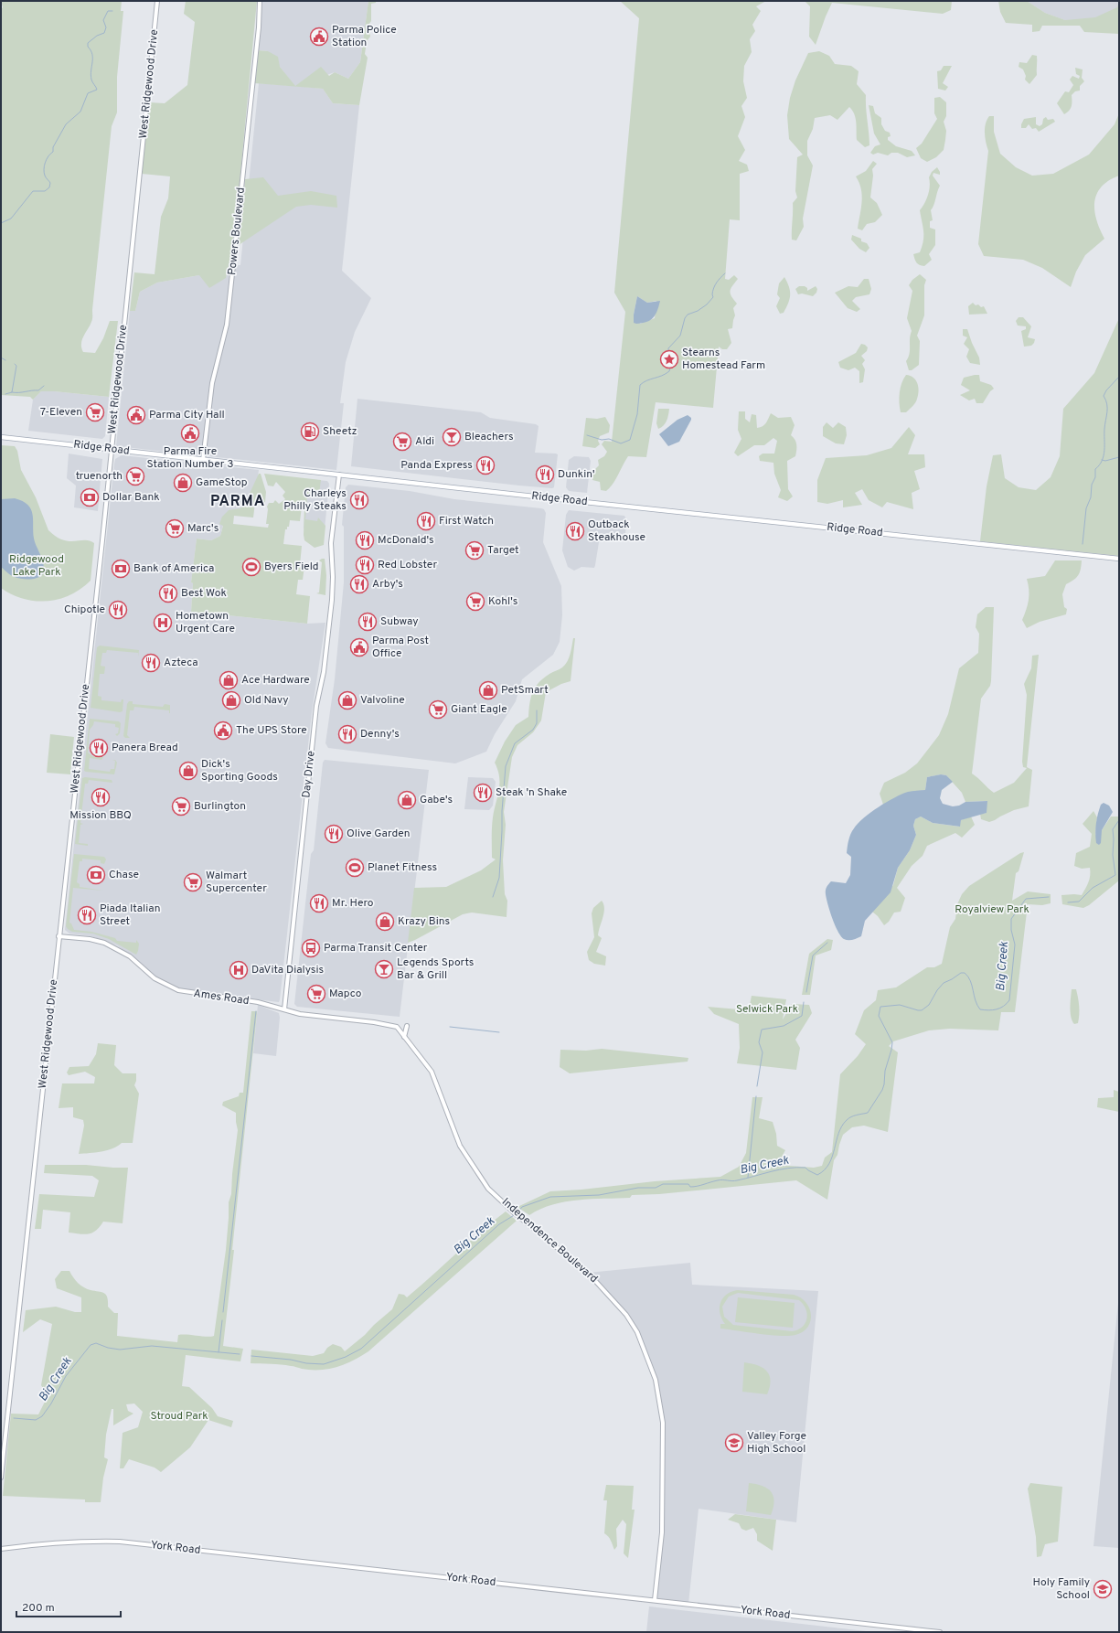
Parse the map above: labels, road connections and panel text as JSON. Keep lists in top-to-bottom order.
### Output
{
  "streets": {
    "main road": [
      "West Ridgewood Drive",
      "Powers Boulevard",
      "Ridge Road",
      "Day Drive",
      "Ames Road",
      "Independence Boulevard",
      "York Road"
    ]
  },
  "crossings": [
    ["West Ridgewood Drive", "Ridge Road"],
    ["West Ridgewood Drive", "Ames Road"],
    ["Powers Boulevard", "Ridge Road"],
    ["Ridge Road", "Day Drive"],
    ["Day Drive", "Ames Road"],
    ["Ames Road", "Independence Boulevard"],
    ["Independence Boulevard", "York Road"]
  ],
  "districts": ["PARMA"],
  "water": ["Big Creek"],
  "parks": [
    "Ridgewood Lake Park",
    "Royalview Park",
    "Selwick Park",
    "Stroud Park"
  ],
  "places": {
    "public building": [
      "Parma Police Station",
      "Parma City Hall",
      "Parma Fire Station Number 3",
      "Parma Post Office",
      "The UPS Store"
    ],
    "place": ["Stearns Homestead Farm"],
    "supermarket": [
      "7-Eleven",
      "Aldi",
      "truenorth",
      "Marc's",
      "Target",
      "Kohl's",
      "Giant Eagle",
      "Burlington",
      "Walmart Supercenter",
      "Mapco"
    ],
    "fuel station": ["Sheetz"],
    "bar": ["Bleachers", "Legends Sports Bar & Grill"],
    "restaurant": [
      "Panda Express",
      "Dunkin'",
      "Charleys Philly Steaks",
      "First Watch",
      "Outback Steakhouse",
      "McDonald's",
      "Red Lobster",
      "Arby's",
      "Best Wok",
      "Chipotle",
      "Subway",
      "Azteca",
      "Denny's",
      "Panera Bread",
      "Steak 'n Shake",
      "Mission BBQ",
      "Olive Garden",
      "Mr. Hero",
      "Piada Italian Street"
    ],
    "shop": [
      "GameStop",
      "Ace Hardware",
      "PetSmart",
      "Old Navy",
      "Valvoline",
      "Dick's Sporting Goods",
      "Gabe's",
      "Krazy Bins"
    ],
    "bank": ["Dollar Bank", "Bank of America", "Chase"],
    "sports": ["Byers Field", "Planet Fitness"],
    "hospital": ["Hometown Urgent Care", "DaVita Dialysis"],
    "bus stop": ["Parma Transit Center"],
    "school or university": ["Valley Forge High School", "Holy Family School"]
  },
  "scale_bar": "200 m"
}
